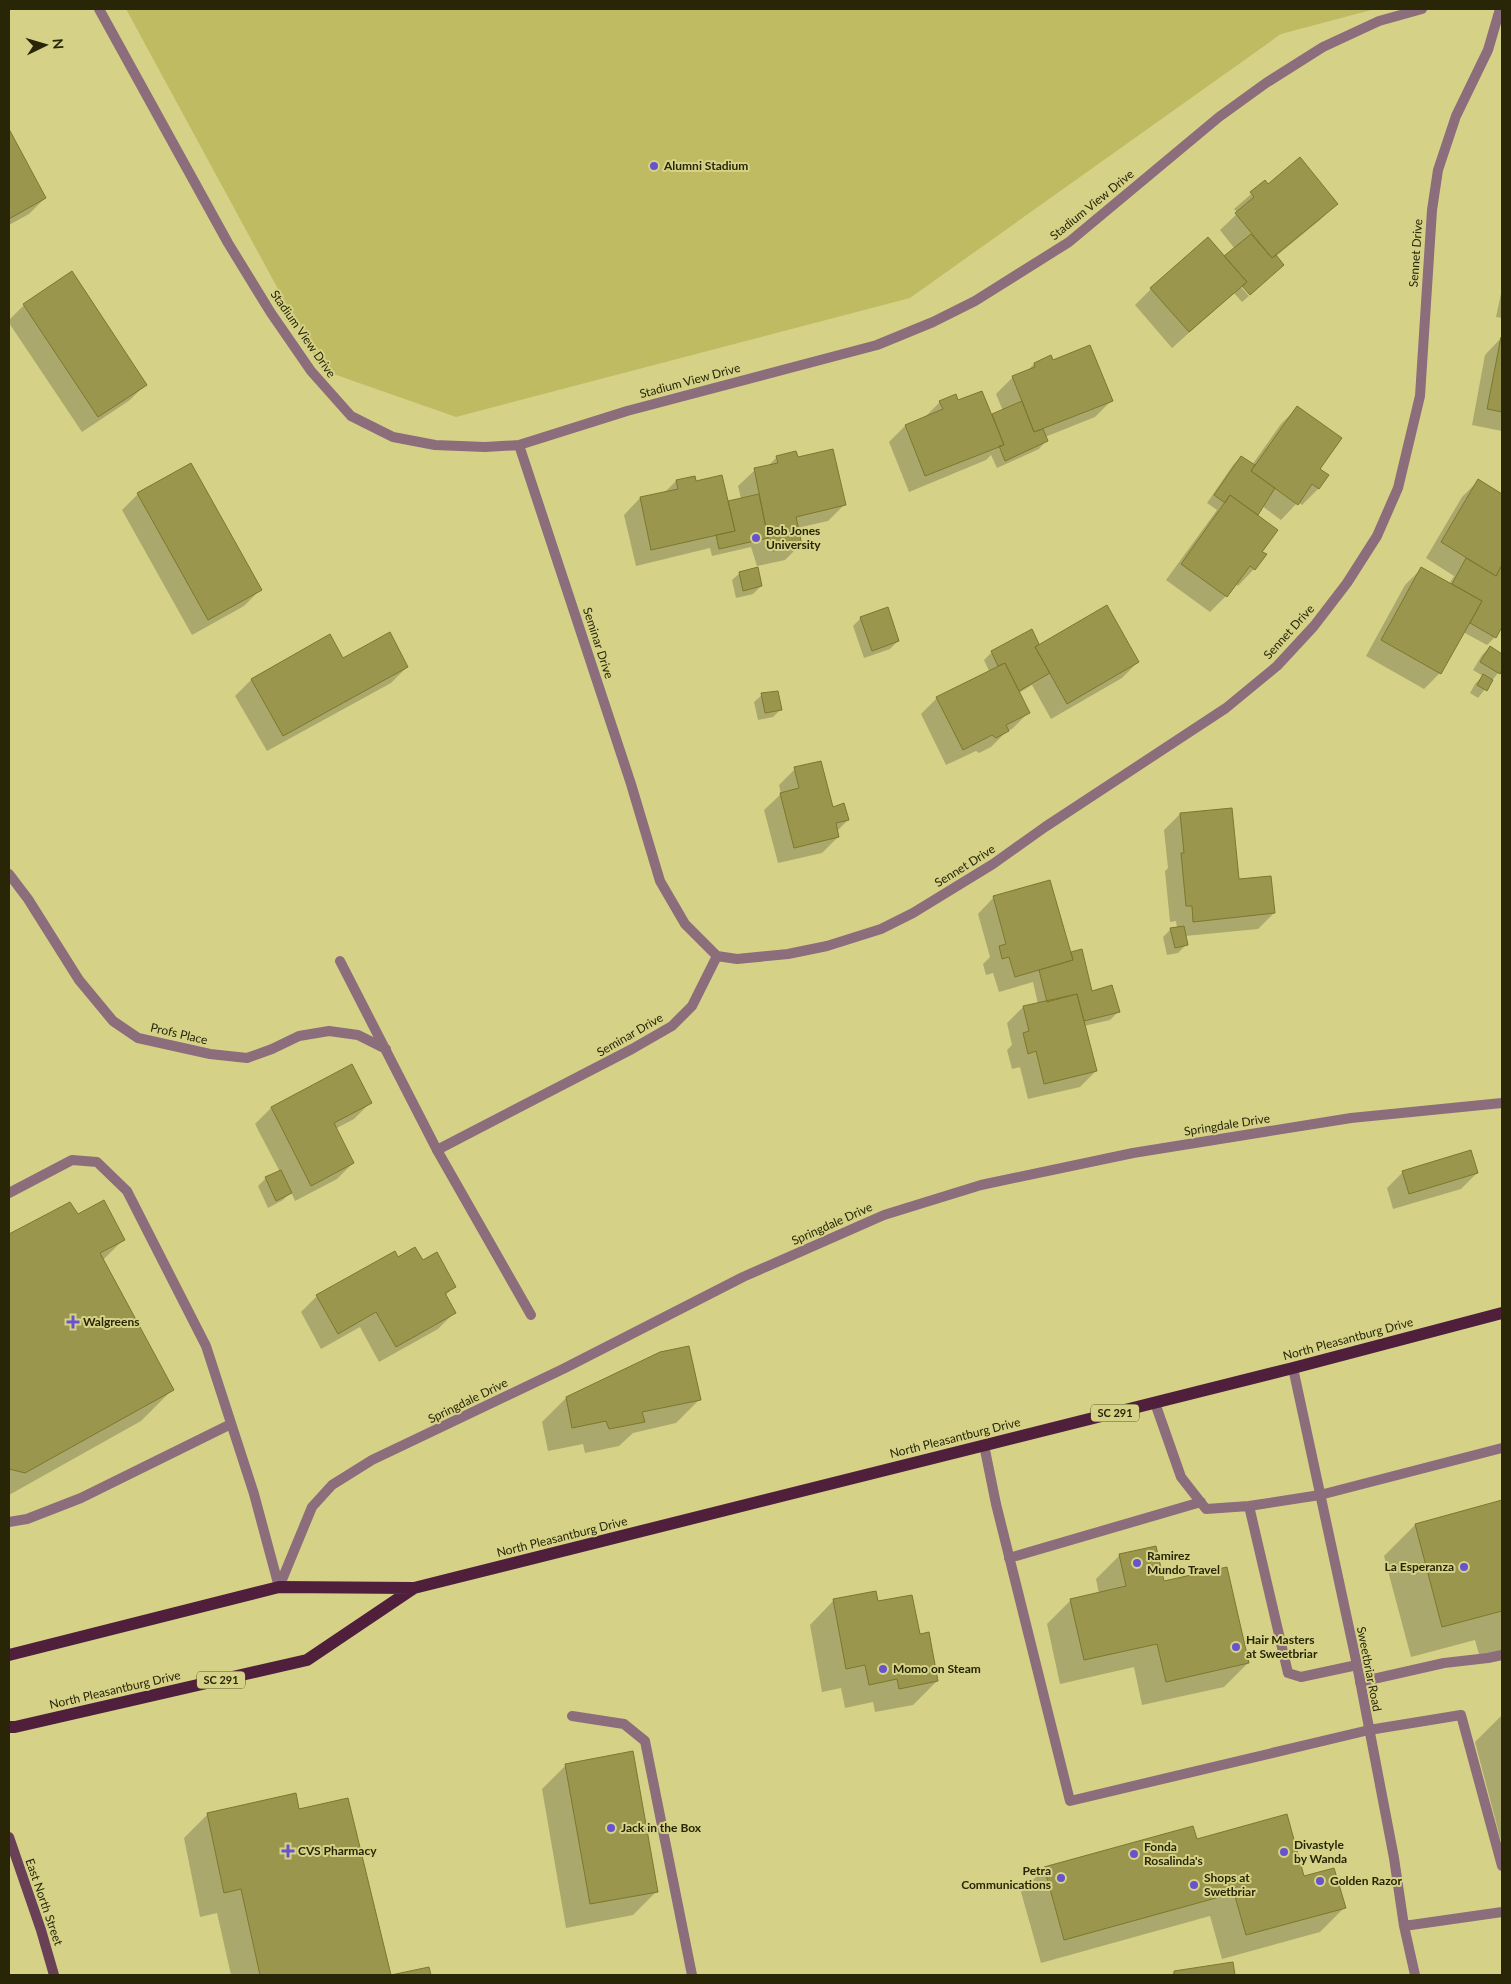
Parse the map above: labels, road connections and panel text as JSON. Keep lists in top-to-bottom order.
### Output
{
  "streets": {
    "main road": ["North Pleasantburg Drive", "SC 291", "East North Street"],
    "street": [
      "Stadium View Drive",
      "Sennet Drive",
      "Seminar Drive",
      "Profs Place",
      "Springdale Drive",
      "Sweetbriar Road"
    ]
  },
  "crossings": [
    ["Stadium View Drive", "Seminar Drive"],
    ["Sennet Drive", "Seminar Drive"],
    ["Springdale Drive", "North Pleasantburg Drive"],
    ["North Pleasantburg Drive", "Sweetbriar Road"]
  ],
  "places": {
    "other": [
      "Alumni Stadium",
      "Bob Jones University",
      "Ramirez Mundo Travel",
      "La Esperanza",
      "Hair Masters at Sweetbriar",
      "Momo on Steam",
      "Jack in the Box",
      "Divastyle by Wanda",
      "Fonda Rosalinda's",
      "Petra Communications",
      "Golden Razor",
      "Shops at Swetbriar"
    ],
    "health": ["Walgreens", "CVS Pharmacy"]
  },
  "north": "right"
}
